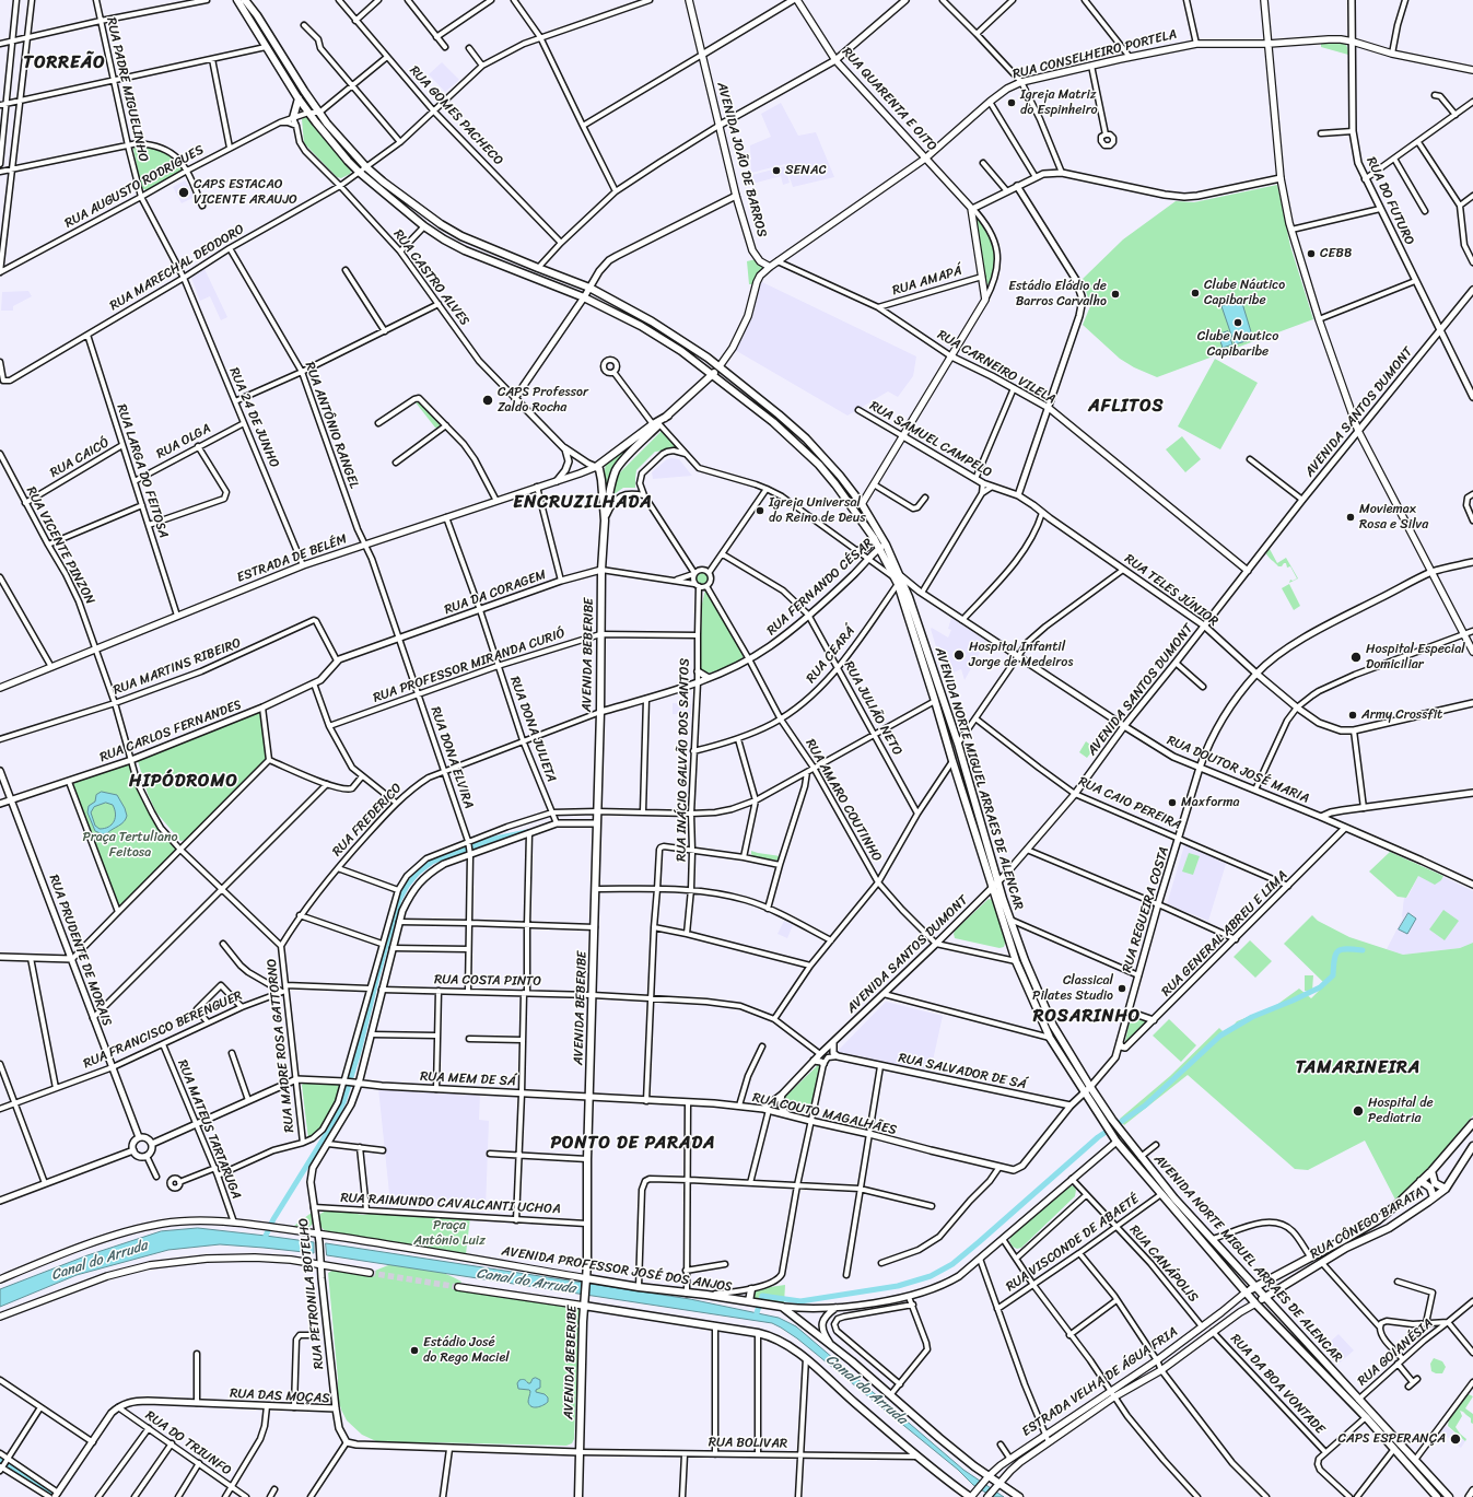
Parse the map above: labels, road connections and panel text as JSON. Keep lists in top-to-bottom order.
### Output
{
  "streets": {
    "main road": [
      "RUA CONSELHEIRO PORTELA",
      "RUA QUARENTA E OITO",
      "AVENIDA JOÃO DE BARROS",
      "ESTRADA DE BELÉM",
      "AVENIDA BEBERIBE",
      "AVENIDA NORTE MIGUEL ARRAES DE ALENCAR",
      "RUA CÔNEGO BARATA",
      "AVENIDA PROFESSOR JOSÉ DOS ANJOS",
      "ESTRADA VELHA DE ÁGUA FRIA"
    ],
    "street": [
      "RUA PADRE MIGUELINHO",
      "RUA GOMES PACHECO",
      "RUA AUGUSTO RODRIGUES",
      "RUA DO FUTURO",
      "RUA MARECHAL DEODORO",
      "RUA CASTRO ALVES",
      "RUA AMAPÁ",
      "RUA CARNEIRO VILELA",
      "AVENIDA SANTOS DUMONT",
      "RUA 24 DE JUNHO",
      "RUA ANTÔNIO RANGEL",
      "RUA SAMUEL CAMPELO",
      "RUA OLGA",
      "RUA CAICÓ",
      "RUA LARGA DO FEITOSA",
      "RUA VICENTE PINZON",
      "RUA FERNANDO CÉSAR",
      "RUA TELES JÚNIOR",
      "RUA DA CORAGEM",
      "RUA CEARÁ",
      "RUA PROFESSOR MIRANDA CURIÓ",
      "RUA MARTINS RIBEIRO",
      "RUA JULIÃO NETO",
      "RUA DONA JULIETA",
      "RUA CARLOS FERNANDES",
      "RUA DONA ELVIRA",
      "RUA INÁCIO GALVÃO DOS SANTOS",
      "RUA DOUTOR JOSÉ MARIA",
      "RUA AMARO COUTINHO",
      "RUA CAIO PEREIRA",
      "RUA FREDERICO",
      "RUA REGUEIRA COSTA",
      "RUA GENERAL ABREU E LIMA",
      "RUA PRUDENTE DE MORAIS",
      "RUA COSTA PINTO",
      "RUA FRANCISCO BERENGUER",
      "RUA MADRE ROSA GATTORNO",
      "RUA SALVADOR DE SÁ",
      "RUA MEM DE SÁ",
      "RUA COUTO MAGALHÃES",
      "RUA MATEUS TARTARUGA",
      "RUA RAIMUNDO CAVALCANTI UCHOA",
      "RUA VISCONDE DE ABAETÉ",
      "RUA CANÁPOLIS",
      "RUA PETRONILA BOTELHO",
      "RUA GOIANÉSIA",
      "RUA DA BOA VONTADE",
      "RUA DAS MOÇAS",
      "RUA DO TRIUNFO",
      "RUA BOLIVAR"
    ]
  },
  "crossings": [
    ["RUA CONSELHEIRO PORTELA", "RUA QUARENTA E OITO"],
    ["RUA CONSELHEIRO PORTELA", "AVENIDA JOÃO DE BARROS"],
    ["RUA CONSELHEIRO PORTELA", "RUA DO FUTURO"],
    ["RUA CONSELHEIRO PORTELA", "RUA CARNEIRO VILELA"],
    ["RUA PADRE MIGUELINHO", "RUA AUGUSTO RODRIGUES"],
    ["RUA PADRE MIGUELINHO", "RUA MARECHAL DEODORO"],
    ["RUA PADRE MIGUELINHO", "RUA 24 DE JUNHO"],
    ["RUA QUARENTA E OITO", "RUA CARNEIRO VILELA"],
    ["RUA QUARENTA E OITO", "RUA SAMUEL CAMPELO"],
    ["RUA QUARENTA E OITO", "AVENIDA NORTE MIGUEL ARRAES DE ALENCAR"],
    ["RUA GOMES PACHECO", "RUA MARECHAL DEODORO"],
    ["RUA AUGUSTO RODRIGUES", "RUA CASTRO ALVES"],
    ["RUA AUGUSTO RODRIGUES", "AVENIDA NORTE MIGUEL ARRAES DE ALENCAR"],
    ["RUA DO FUTURO", "AVENIDA SANTOS DUMONT"],
    ["RUA MARECHAL DEODORO", "RUA CASTRO ALVES"],
    ["RUA MARECHAL DEODORO", "RUA 24 DE JUNHO"],
    ["RUA MARECHAL DEODORO", "RUA ANTÔNIO RANGEL"],
    ["RUA MARECHAL DEODORO", "RUA LARGA DO FEITOSA"],
    ["RUA MARECHAL DEODORO", "AVENIDA NORTE MIGUEL ARRAES DE ALENCAR"],
    ["RUA CASTRO ALVES", "ESTRADA DE BELÉM"],
    ["RUA CASTRO ALVES", "AVENIDA BEBERIBE"],
    ["RUA AMAPÁ", "RUA CARNEIRO VILELA"],
    ["RUA CARNEIRO VILELA", "AVENIDA SANTOS DUMONT"],
    ["AVENIDA SANTOS DUMONT", "RUA TELES JÚNIOR"],
    ["AVENIDA SANTOS DUMONT", "RUA DOUTOR JOSÉ MARIA"],
    ["AVENIDA SANTOS DUMONT", "AVENIDA NORTE MIGUEL ARRAES DE ALENCAR"],
    ["AVENIDA SANTOS DUMONT", "RUA AMARO COUTINHO"],
    ["AVENIDA SANTOS DUMONT", "RUA CAIO PEREIRA"],
    ["AVENIDA SANTOS DUMONT", "RUA COUTO MAGALHÃES"],
    ["RUA 24 DE JUNHO", "RUA OLGA"],
    ["RUA 24 DE JUNHO", "ESTRADA DE BELÉM"],
    ["RUA ANTÔNIO RANGEL", "ESTRADA DE BELÉM"],
    ["RUA ANTÔNIO RANGEL", "RUA DONA ELVIRA"],
    ["RUA SAMUEL CAMPELO", "RUA TELES JÚNIOR"],
    ["RUA OLGA", "RUA LARGA DO FEITOSA"],
    ["RUA CAICÓ", "RUA LARGA DO FEITOSA"],
    ["RUA CAICÓ", "RUA VICENTE PINZON"],
    ["RUA LARGA DO FEITOSA", "ESTRADA DE BELÉM"],
    ["RUA VICENTE PINZON", "ESTRADA DE BELÉM"],
    ["RUA VICENTE PINZON", "RUA MARTINS RIBEIRO"],
    ["RUA VICENTE PINZON", "RUA CARLOS FERNANDES"],
    ["RUA VICENTE PINZON", "RUA FREDERICO"],
    ["RUA VICENTE PINZON", "RUA MADRE ROSA GATTORNO"],
    ["ESTRADA DE BELÉM", "AVENIDA BEBERIBE"],
    ["ESTRADA DE BELÉM", "RUA DONA JULIETA"],
    ["ESTRADA DE BELÉM", "RUA DONA ELVIRA"],
    ["RUA FERNANDO CÉSAR", "AVENIDA BEBERIBE"],
    ["RUA FERNANDO CÉSAR", "RUA JULIÃO NETO"],
    ["RUA FERNANDO CÉSAR", "RUA INÁCIO GALVÃO DOS SANTOS"],
    ["RUA FERNANDO CÉSAR", "RUA DOUTOR JOSÉ MARIA"],
    ["RUA FERNANDO CÉSAR", "AVENIDA NORTE MIGUEL ARRAES DE ALENCAR"],
    ["RUA FERNANDO CÉSAR", "RUA AMARO COUTINHO"],
    ["RUA FERNANDO CÉSAR", "RUA FREDERICO"],
    ["RUA TELES JÚNIOR", "RUA REGUEIRA COSTA"],
    ["RUA DA CORAGEM", "AVENIDA BEBERIBE"],
    ["RUA DA CORAGEM", "RUA MARTINS RIBEIRO"],
    ["RUA DA CORAGEM", "RUA DONA JULIETA"],
    ["RUA DA CORAGEM", "RUA CARLOS FERNANDES"],
    ["RUA DA CORAGEM", "RUA DONA ELVIRA"],
    ["AVENIDA BEBERIBE", "RUA PROFESSOR MIRANDA CURIÓ"],
    ["AVENIDA BEBERIBE", "RUA FREDERICO"],
    ["AVENIDA BEBERIBE", "RUA COSTA PINTO"],
    ["AVENIDA BEBERIBE", "RUA MEM DE SÁ"],
    ["AVENIDA BEBERIBE", "RUA COUTO MAGALHÃES"],
    ["AVENIDA BEBERIBE", "RUA RAIMUNDO CAVALCANTI UCHOA"],
    ["AVENIDA BEBERIBE", "AVENIDA PROFESSOR JOSÉ DOS ANJOS"],
    ["AVENIDA BEBERIBE", "RUA BOLIVAR"],
    ["RUA CEARÁ", "RUA JULIÃO NETO"],
    ["RUA CEARÁ", "RUA INÁCIO GALVÃO DOS SANTOS"],
    ["RUA CEARÁ", "AVENIDA NORTE MIGUEL ARRAES DE ALENCAR"],
    ["RUA CEARÁ", "RUA AMARO COUTINHO"],
    ["RUA PROFESSOR MIRANDA CURIÓ", "RUA DONA JULIETA"],
    ["RUA PROFESSOR MIRANDA CURIÓ", "RUA DONA ELVIRA"],
    ["RUA PROFESSOR MIRANDA CURIÓ", "RUA INÁCIO GALVÃO DOS SANTOS"],
    ["RUA MARTINS RIBEIRO", "RUA CARLOS FERNANDES"],
    ["RUA DONA JULIETA", "RUA FREDERICO"],
    ["RUA CARLOS FERNANDES", "RUA PRUDENTE DE MORAIS"],
    ["RUA DONA ELVIRA", "RUA FREDERICO"],
    ["RUA DONA ELVIRA", "RUA COSTA PINTO"],
    ["RUA INÁCIO GALVÃO DOS SANTOS", "RUA AMARO COUTINHO"],
    ["RUA DOUTOR JOSÉ MARIA", "AVENIDA NORTE MIGUEL ARRAES DE ALENCAR"],
    ["RUA DOUTOR JOSÉ MARIA", "RUA REGUEIRA COSTA"],
    ["RUA DOUTOR JOSÉ MARIA", "RUA GENERAL ABREU E LIMA"],
    ["AVENIDA NORTE MIGUEL ARRAES DE ALENCAR", "RUA REGUEIRA COSTA"],
    ["AVENIDA NORTE MIGUEL ARRAES DE ALENCAR", "RUA CÔNEGO BARATA"],
    ["AVENIDA NORTE MIGUEL ARRAES DE ALENCAR", "RUA VISCONDE DE ABAETÉ"],
    ["AVENIDA NORTE MIGUEL ARRAES DE ALENCAR", "RUA GOIANÉSIA"],
    ["AVENIDA NORTE MIGUEL ARRAES DE ALENCAR", "ESTRADA VELHA DE ÁGUA FRIA"],
    ["RUA CAIO PEREIRA", "RUA REGUEIRA COSTA"],
    ["RUA CAIO PEREIRA", "RUA GENERAL ABREU E LIMA"],
    ["RUA FREDERICO", "RUA MADRE ROSA GATTORNO"],
    ["RUA REGUEIRA COSTA", "RUA GENERAL ABREU E LIMA"],
    ["RUA PRUDENTE DE MORAIS", "RUA FRANCISCO BERENGUER"],
    ["RUA FRANCISCO BERENGUER", "RUA MADRE ROSA GATTORNO"],
    ["RUA FRANCISCO BERENGUER", "RUA MATEUS TARTARUGA"],
    ["RUA MADRE ROSA GATTORNO", "RUA MEM DE SÁ"],
    ["RUA SALVADOR DE SÁ", "RUA COUTO MAGALHÃES"],
    ["RUA MEM DE SÁ", "RUA COUTO MAGALHÃES"],
    ["RUA MATEUS TARTARUGA", "AVENIDA PROFESSOR JOSÉ DOS ANJOS"],
    ["RUA RAIMUNDO CAVALCANTI UCHOA", "RUA PETRONILA BOTELHO"],
    ["RUA CÔNEGO BARATA", "ESTRADA VELHA DE ÁGUA FRIA"],
    ["RUA VISCONDE DE ABAETÉ", "RUA CANÁPOLIS"],
    ["RUA CANÁPOLIS", "ESTRADA VELHA DE ÁGUA FRIA"],
    ["AVENIDA PROFESSOR JOSÉ DOS ANJOS", "RUA PETRONILA BOTELHO"],
    ["RUA PETRONILA BOTELHO", "RUA DAS MOÇAS"],
    ["ESTRADA VELHA DE ÁGUA FRIA", "RUA DA BOA VONTADE"],
    ["RUA DAS MOÇAS", "RUA DO TRIUNFO"]
  ],
  "districts": [
    "TORREÃO",
    "AFLITOS",
    "ENCRUZILHADA",
    "HIPÓDROMO",
    "ROSARINHO",
    "TAMARINEIRA",
    "PONTO DE PARADA"
  ],
  "water": ["Canal do Arruda"],
  "parks": ["Praça Tertuliano Feitosa", "Praça Antônio Luiz"],
  "places": [
    "Igreja Matriz do Espinheiro",
    "SENAC",
    "CAPS ESTACAO VICENTE ARAUJO",
    "CEBB",
    "Clube Náutico Capibaribe",
    "Estádio Eládio de Barros Carvalho",
    "Clube Nautico Capibaribe",
    "CAPS Professor Zaldo Rocha",
    "Igreja Universal do Reino de Deus",
    "Moviemax Rosa e Silva",
    "Hospital Infantil Jorge de Medeiros",
    "Hospital Especial Domiciliar",
    "Army Crossfit",
    "Maxforma",
    "Classical Pilates Studio",
    "Hospital de Pediatria",
    "Estádio José do Rego Maciel",
    "CAPS ESPERANÇA"
  ]
}
